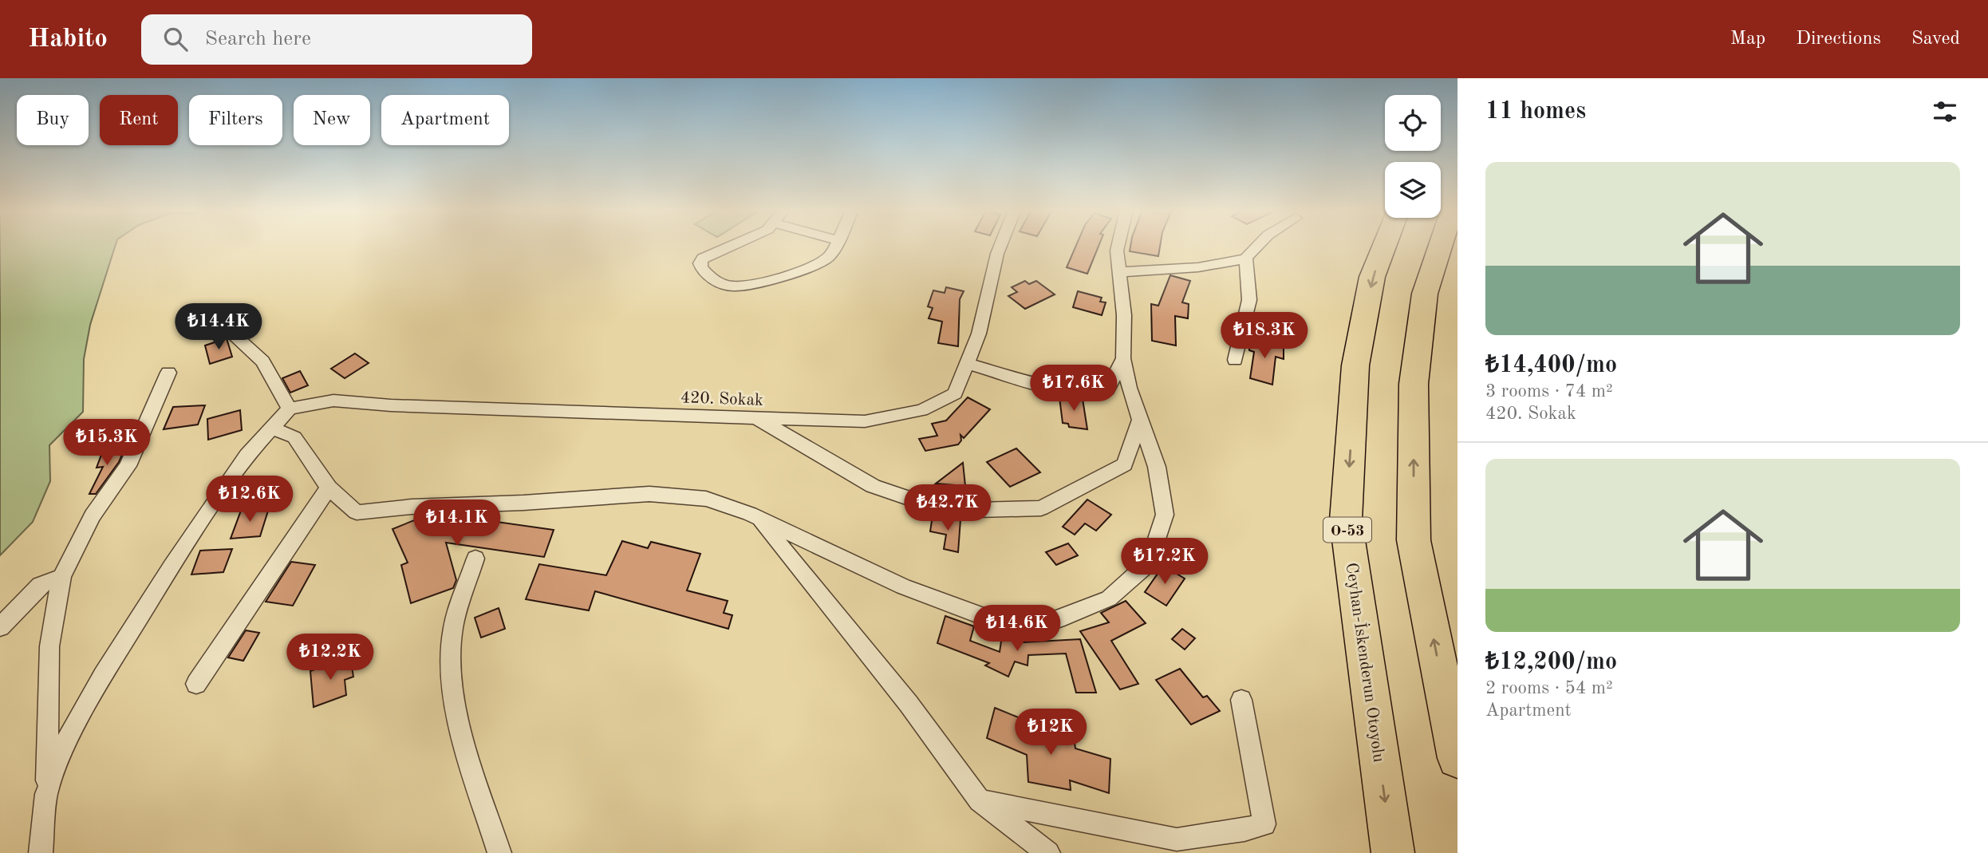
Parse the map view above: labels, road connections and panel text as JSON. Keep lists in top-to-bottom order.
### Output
{
  "streets": {
    "highway": ["O-53", "Ceyhan-İskenderun Otoyolu"],
    "street": ["420. Sokak"]
  },
  "page": {
    "header": "Habito",
    "search": "Search here",
    "nav": ["Map", "Directions", "Saved"],
    "heading": "11 homes",
    "chip": [
      "Buy",
      "Rent",
      "Filters",
      "New",
      "Apartment"
    ],
    "list": [
      {
        "name": "₺14,400/mo",
        "note": "3 rooms · 74 m² · 420. Sokak"
      },
      {
        "name": "₺12,200/mo",
        "note": "2 rooms · 54 m² · Apartment"
      }
    ],
    "price": [
      "₺14.4K",
      "₺18.3K",
      "₺17.6K",
      "₺15.3K",
      "₺12.6K",
      "₺42.7K",
      "₺14.1K",
      "₺17.2K",
      "₺14.6K",
      "₺12.2K",
      "₺12K"
    ]
  }
}
